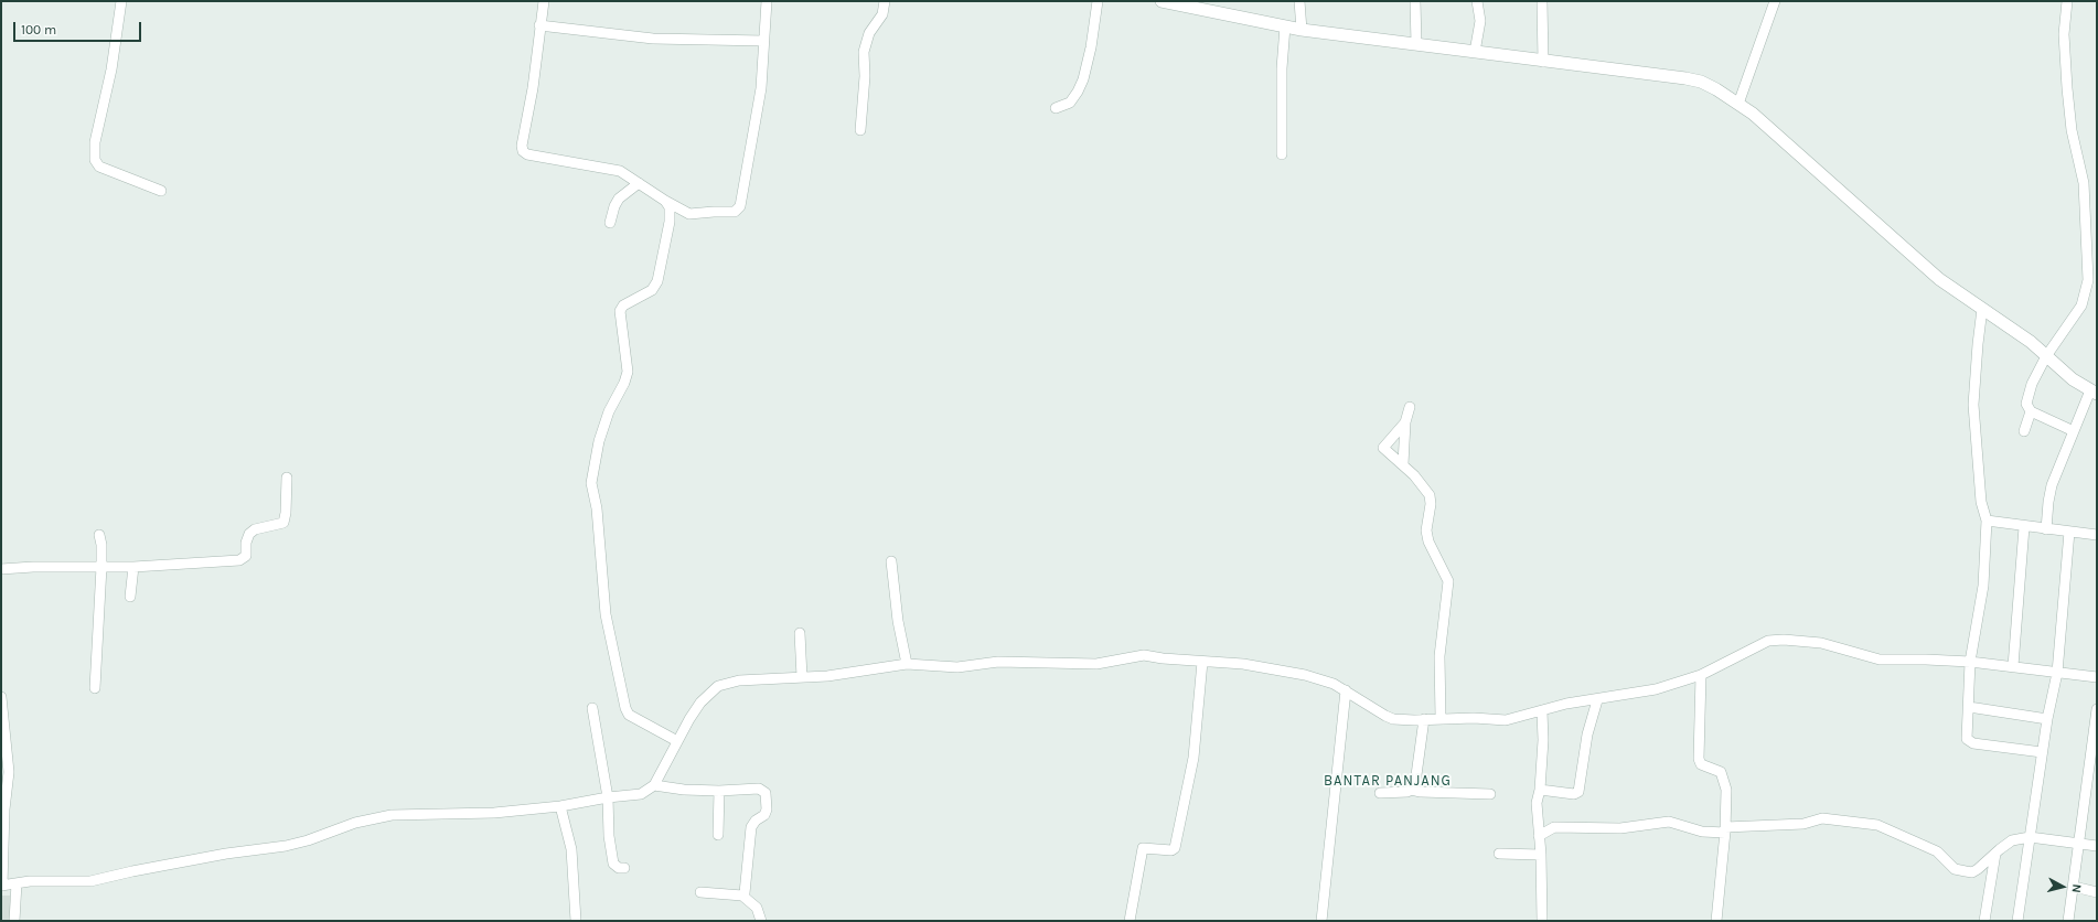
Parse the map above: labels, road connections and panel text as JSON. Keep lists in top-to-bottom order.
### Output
{
  "districts": ["BANTAR PANJANG"],
  "scale_bar": "100 m",
  "north": "right"
}
